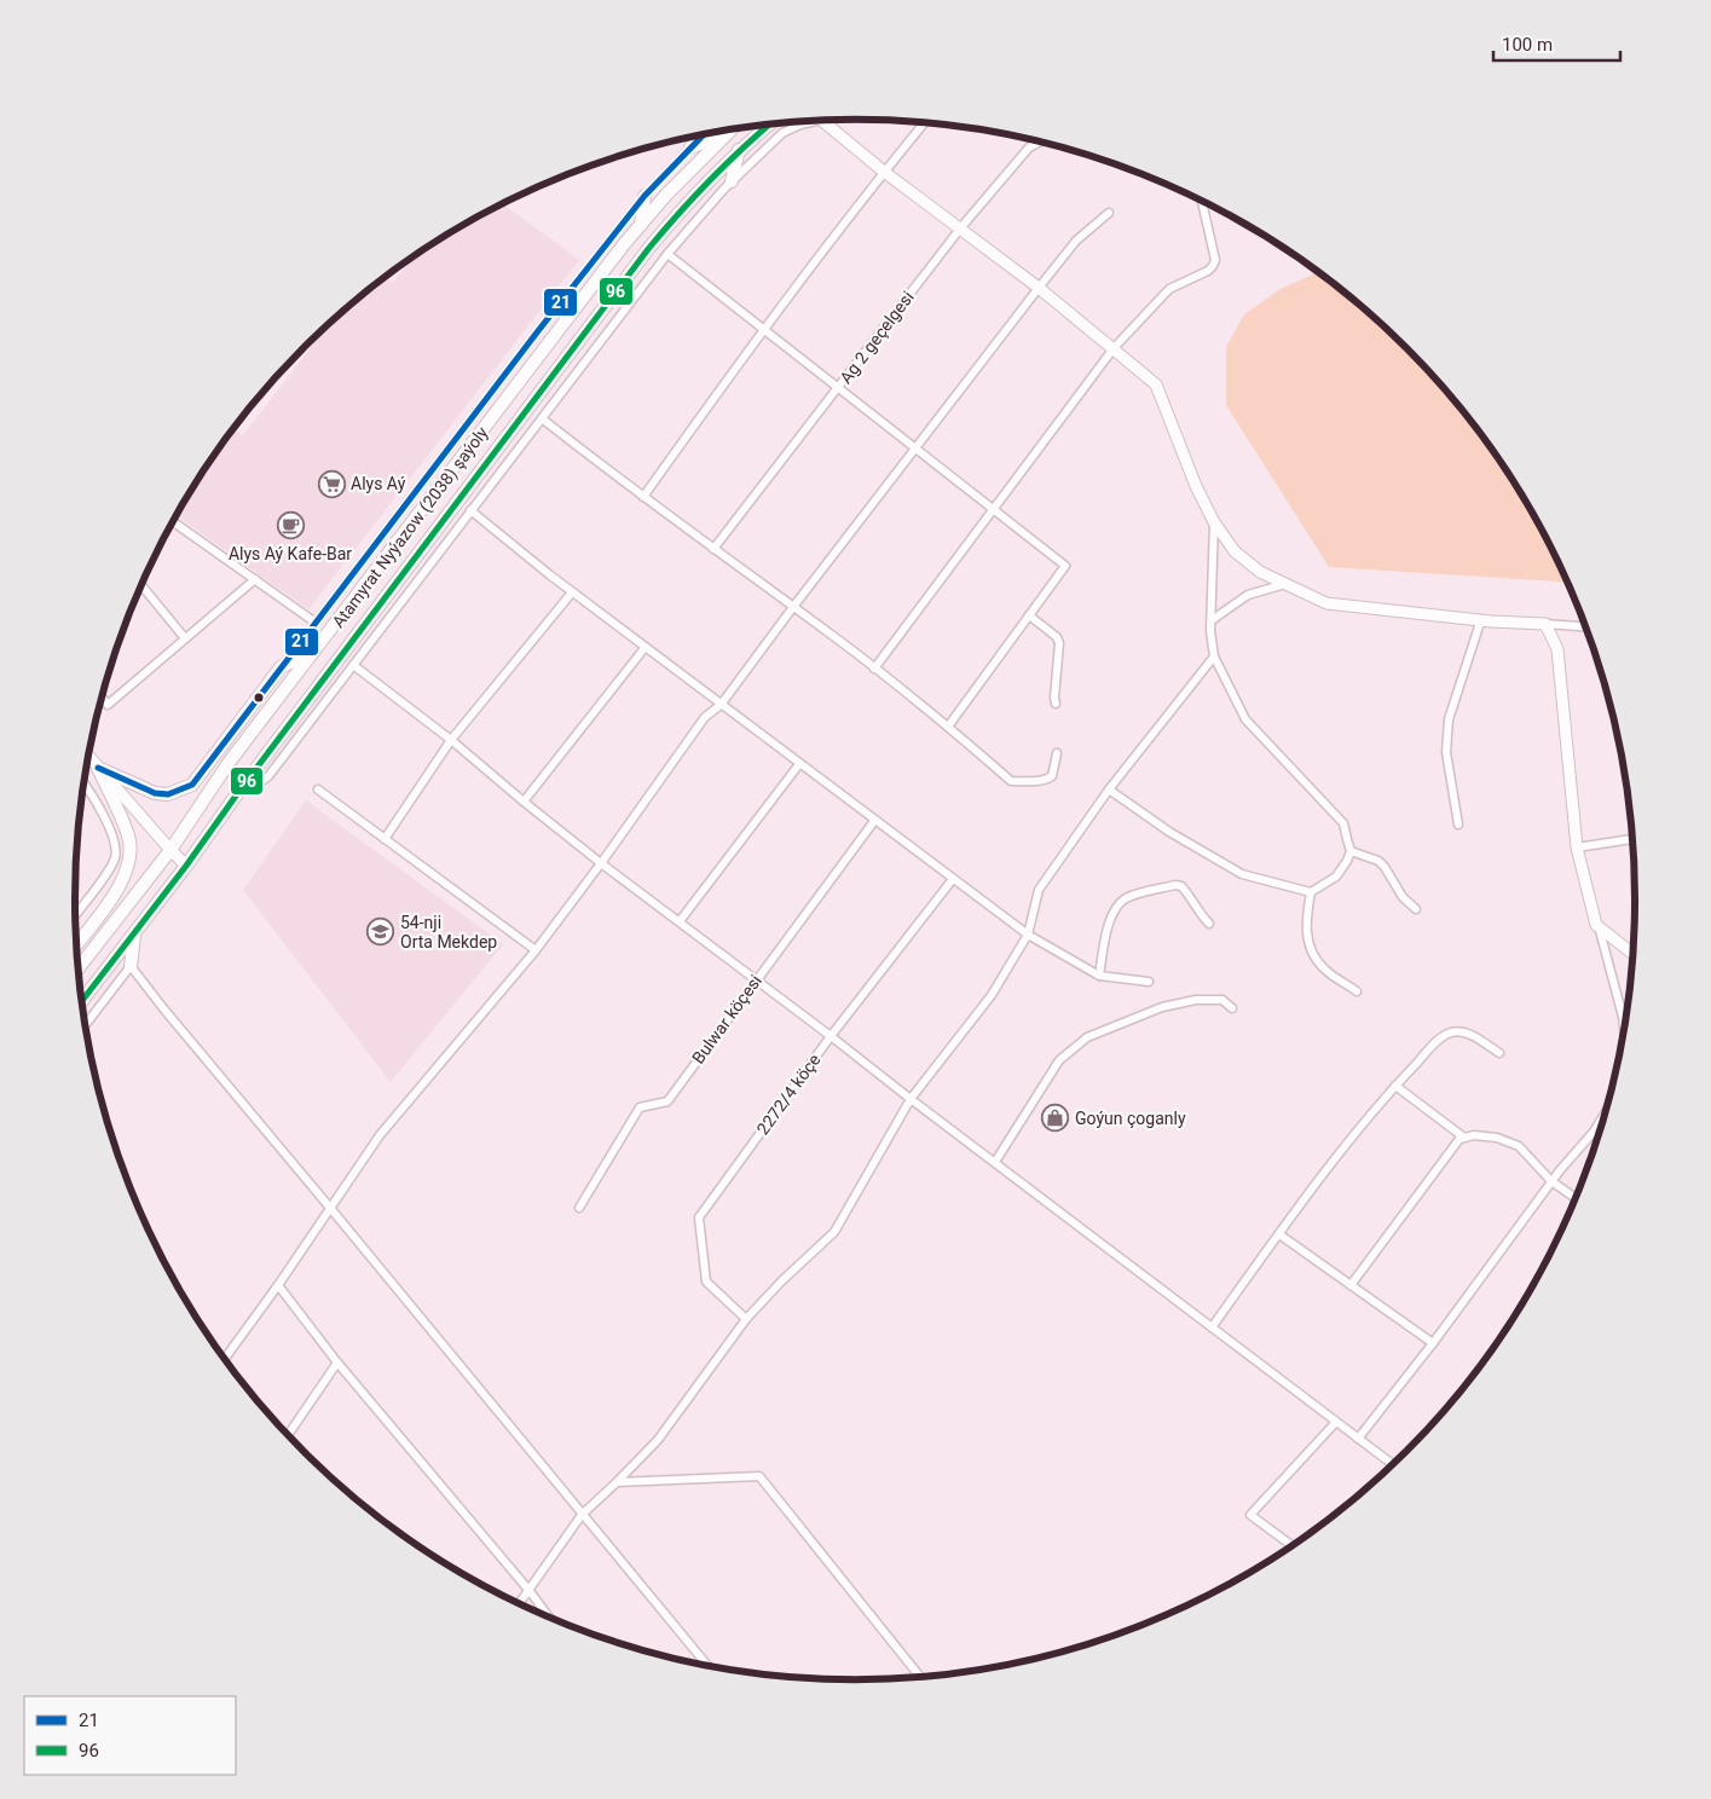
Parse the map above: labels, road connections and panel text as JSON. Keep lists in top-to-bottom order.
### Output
{
  "streets": {
    "main road": ["Atamyrat Nyýazow (2038) şaýoly"],
    "street": ["Ag 2 geçelgesi", "Bulwar köçesi", "2272/4 köçe"]
  },
  "places": {
    "supermarket": ["Alys Aý"],
    "cafe": ["Alys Aý Kafe-Bar"],
    "school or university": ["54-nji Orta Mekdep"],
    "shop": ["Goýun çoganly"]
  },
  "lines": ["transit line 96", "transit line 21"],
  "legend": ["21", "96"],
  "scale_bar": "100 m"
}
